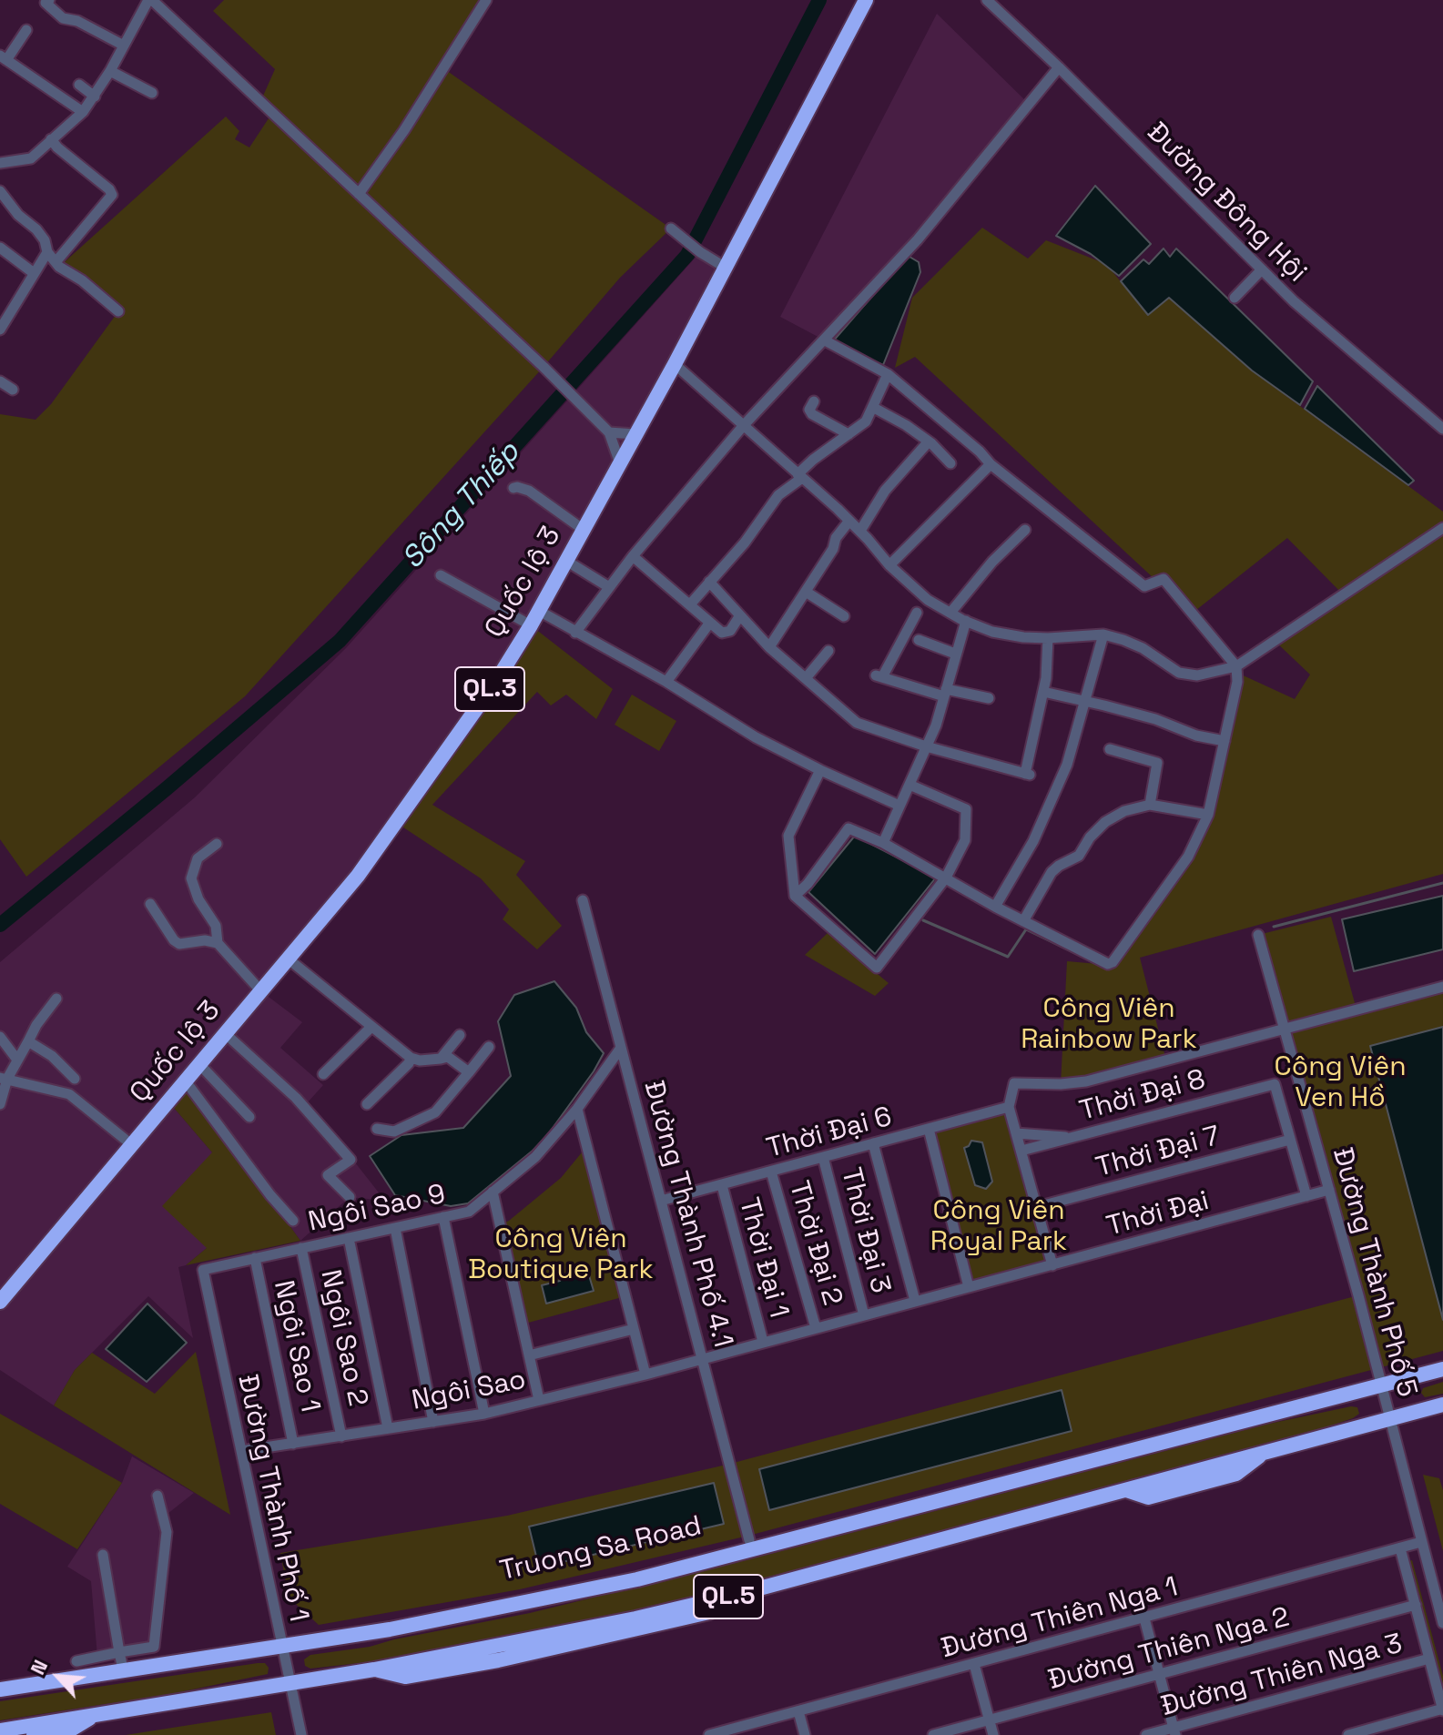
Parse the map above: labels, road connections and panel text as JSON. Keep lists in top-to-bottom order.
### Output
{
  "streets": {
    "highway": [
      "Quốc lộ 3",
      "QL.3",
      "Truong Sa Road",
      "QL.5"
    ],
    "street": [
      "Đường Đông Hội",
      "Thời Đại 8",
      "Thời Đại 6",
      "Thời Đại 7",
      "Ngôi Sao 9",
      "Đường Thành Phố 4.1",
      "Thời Đại",
      "Thời Đại 3",
      "Thời Đại 2",
      "Thời Đại 1",
      "Đường Thành Phố 5",
      "Ngôi Sao 2",
      "Ngôi Sao 1",
      "Ngôi Sao",
      "Đường Thành Phố 1",
      "Đường Thiên Nga 1",
      "Đường Thiên Nga 2",
      "Đường Thiên Nga 3"
    ]
  },
  "crossings": [
    ["Thời Đại 8", "Thời Đại 7"],
    ["Thời Đại 6", "Đường Thành Phố 4.1"],
    ["Thời Đại 6", "Thời Đại 3"],
    ["Thời Đại 6", "Thời Đại 2"],
    ["Thời Đại 6", "Thời Đại 1"],
    ["Ngôi Sao 9", "Đường Thành Phố 4.1"],
    ["Ngôi Sao 9", "Ngôi Sao 2"],
    ["Ngôi Sao 9", "Ngôi Sao 1"],
    ["Ngôi Sao 9", "Đường Thành Phố 1"],
    ["Đường Thành Phố 4.1", "Thời Đại"],
    ["Đường Thành Phố 4.1", "Ngôi Sao"],
    ["Đường Thành Phố 4.1", "Truong Sa Road"],
    ["Thời Đại", "Thời Đại 3"],
    ["Thời Đại", "Thời Đại 2"],
    ["Thời Đại", "Thời Đại 1"],
    ["Thời Đại", "Đường Thành Phố 5"],
    ["Thời Đại", "Ngôi Sao"],
    ["Đường Thành Phố 5", "Truong Sa Road"],
    ["Đường Thành Phố 5", "QL.5"],
    ["Đường Thành Phố 5", "Đường Thiên Nga 1"],
    ["Ngôi Sao 2", "Ngôi Sao"],
    ["Ngôi Sao 1", "Ngôi Sao"],
    ["Ngôi Sao", "Đường Thành Phố 1"],
    ["Đường Thành Phố 1", "Truong Sa Road"],
    ["Đường Thành Phố 1", "QL.5"]
  ],
  "water": ["Sông Thiếp"],
  "parks": [
    "Công Viên Rainbow Park",
    "Công Viên Ven Hồ",
    "Công Viên Royal Park",
    "Công Viên Boutique Park"
  ],
  "north": "top left"
}
